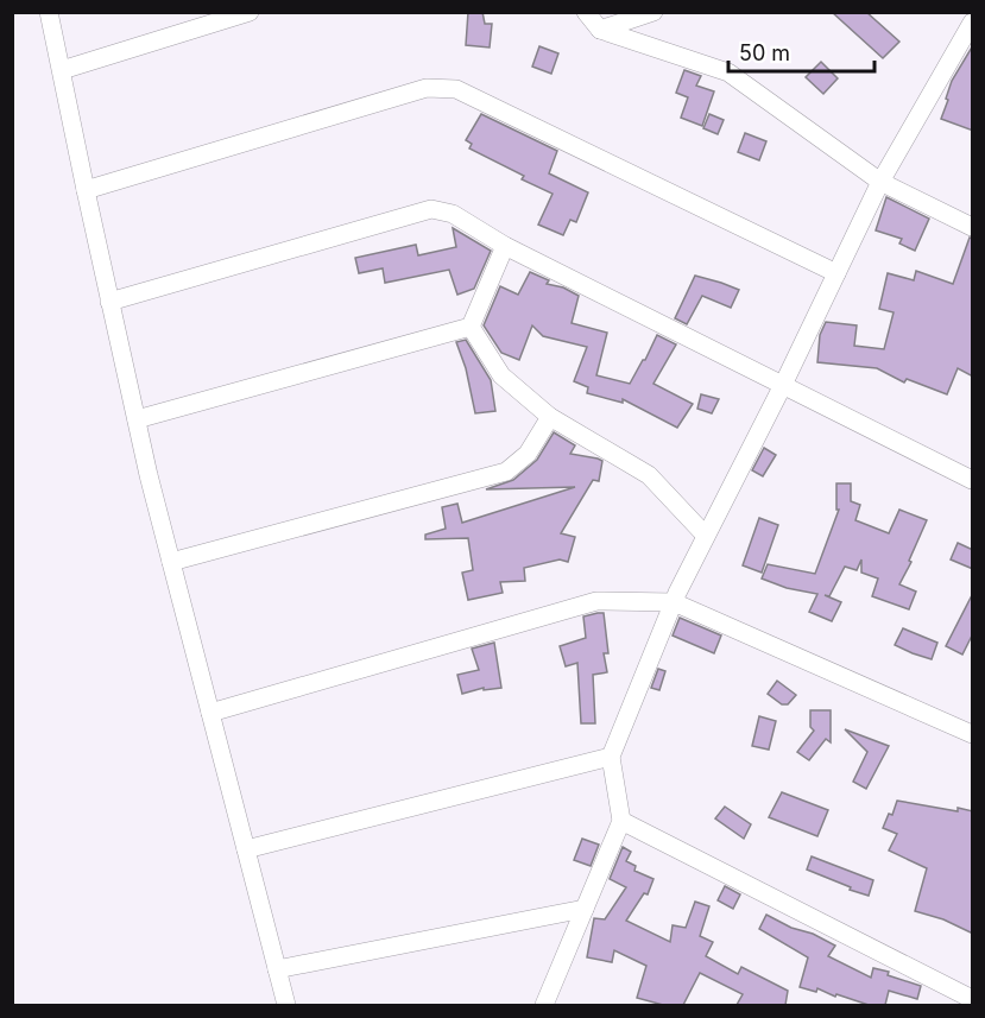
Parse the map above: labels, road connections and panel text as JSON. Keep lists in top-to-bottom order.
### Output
{
  "scale_bar": "50 m"
}
